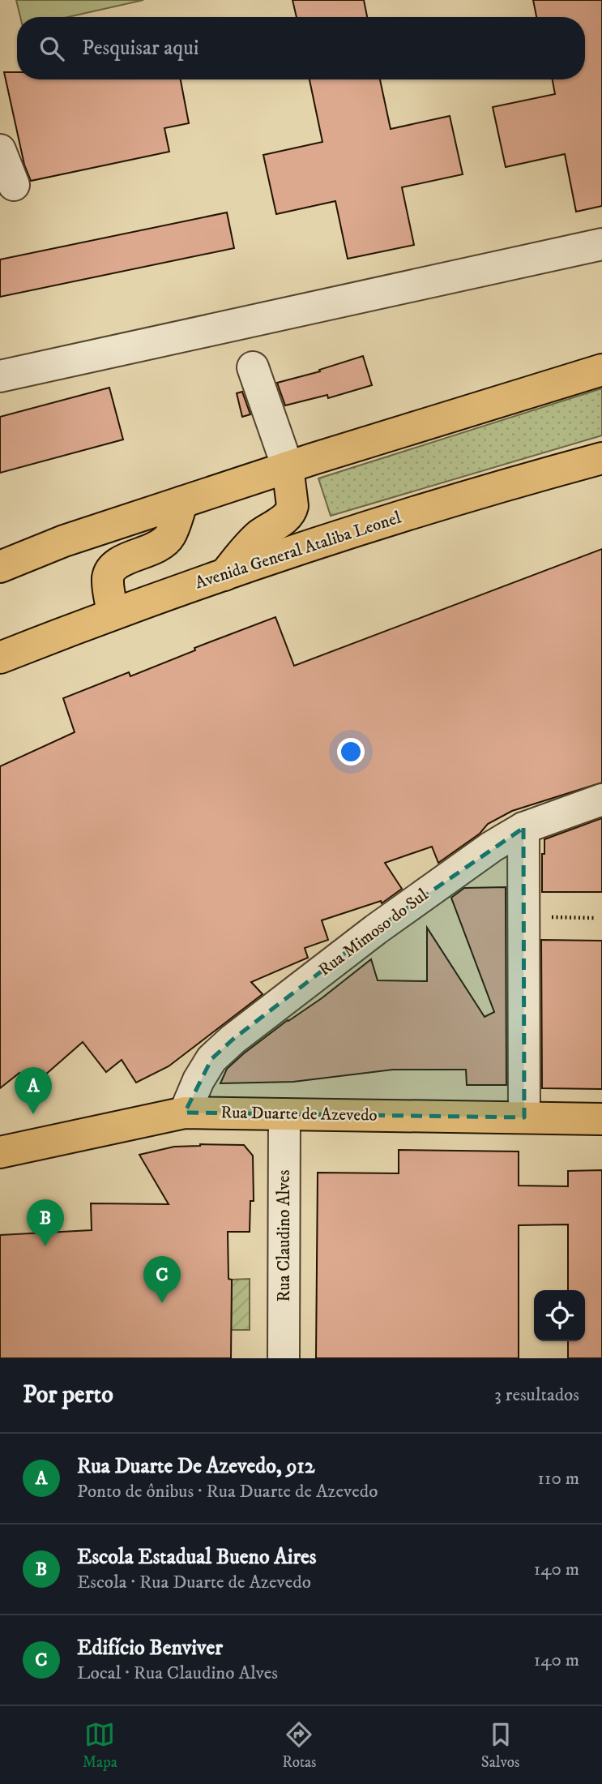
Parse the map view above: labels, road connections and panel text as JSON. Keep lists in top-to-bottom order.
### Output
{
  "streets": {
    "main road": ["Avenida General Ataliba Leonel", "Rua Duarte de Azevedo"],
    "street": ["Rua Mimoso do Sul", "Rua Claudino Alves"]
  },
  "crossings": [
    ["Rua Mimoso do Sul", "Rua Duarte de Azevedo"],
    ["Rua Duarte de Azevedo", "Rua Claudino Alves"]
  ],
  "page": {
    "search": "Pesquisar aqui",
    "pins": ["A", "B", "C"],
    "heading": ["Por perto", "3 resultados"],
    "list": [
      {
        "mark": "A",
        "name": "Rua Duarte De Azevedo, 912",
        "note": "Ponto de ônibus · Rua Duarte de Azevedo",
        "value": "110 m"
      },
      {
        "mark": "B",
        "name": "Escola Estadual Bueno Aires",
        "note": "Escola · Rua Duarte de Azevedo",
        "value": "140 m"
      },
      {
        "mark": "C",
        "name": "Edifício Benviver",
        "note": "Local · Rua Claudino Alves",
        "value": "140 m"
      }
    ],
    "nav": ["Mapa", "Rotas", "Salvos"]
  }
}
